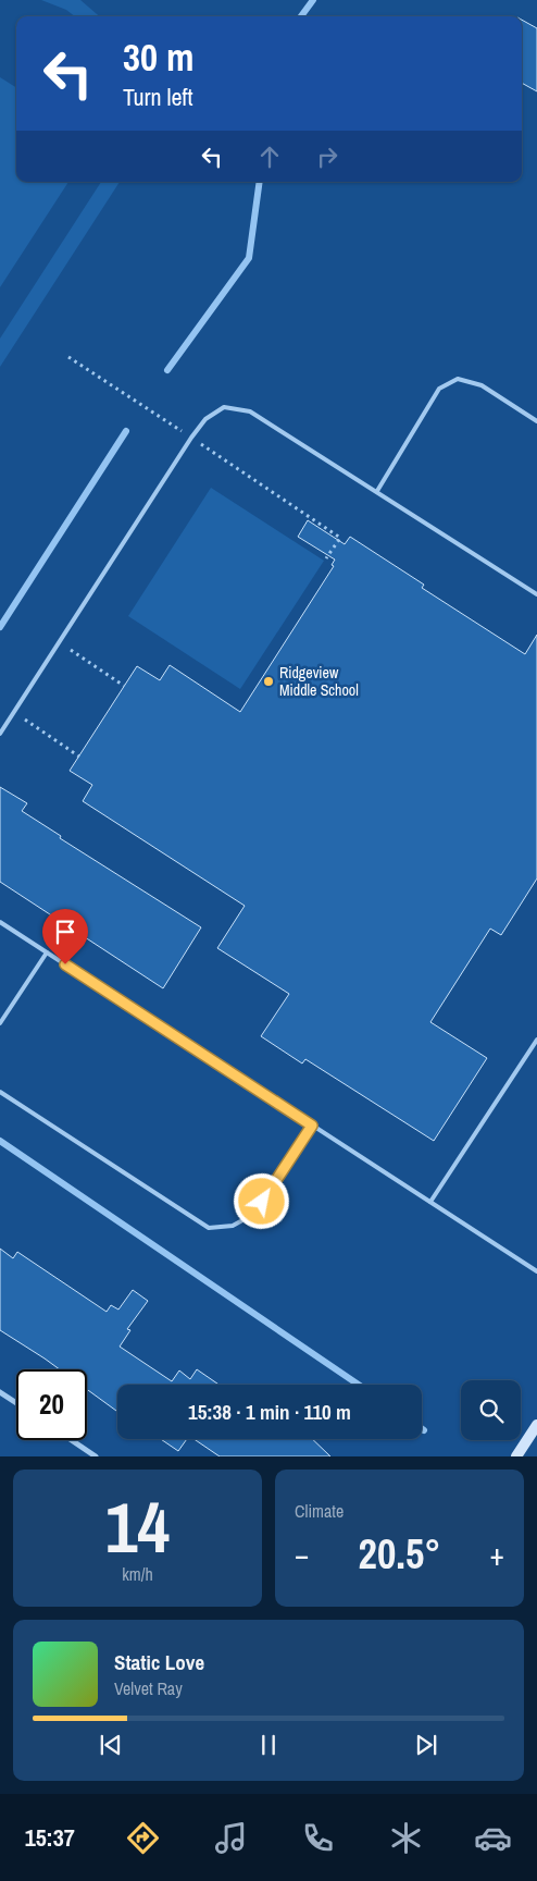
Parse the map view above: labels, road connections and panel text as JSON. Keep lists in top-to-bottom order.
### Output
{
  "places": ["Ridgeview Middle School"],
  "page": {
    "turn": ["30 m", "Turn left"],
    "limit": "20",
    "trip": "15:38 · 1 min · 110 m",
    "tile": [
      ["14", "km/h"],
      "Climate"
    ],
    "heat": ["−", "20.5°", "+"],
    "song": ["Static Love", "Velvet Ray"],
    "tabs": "15:37"
  }
}
